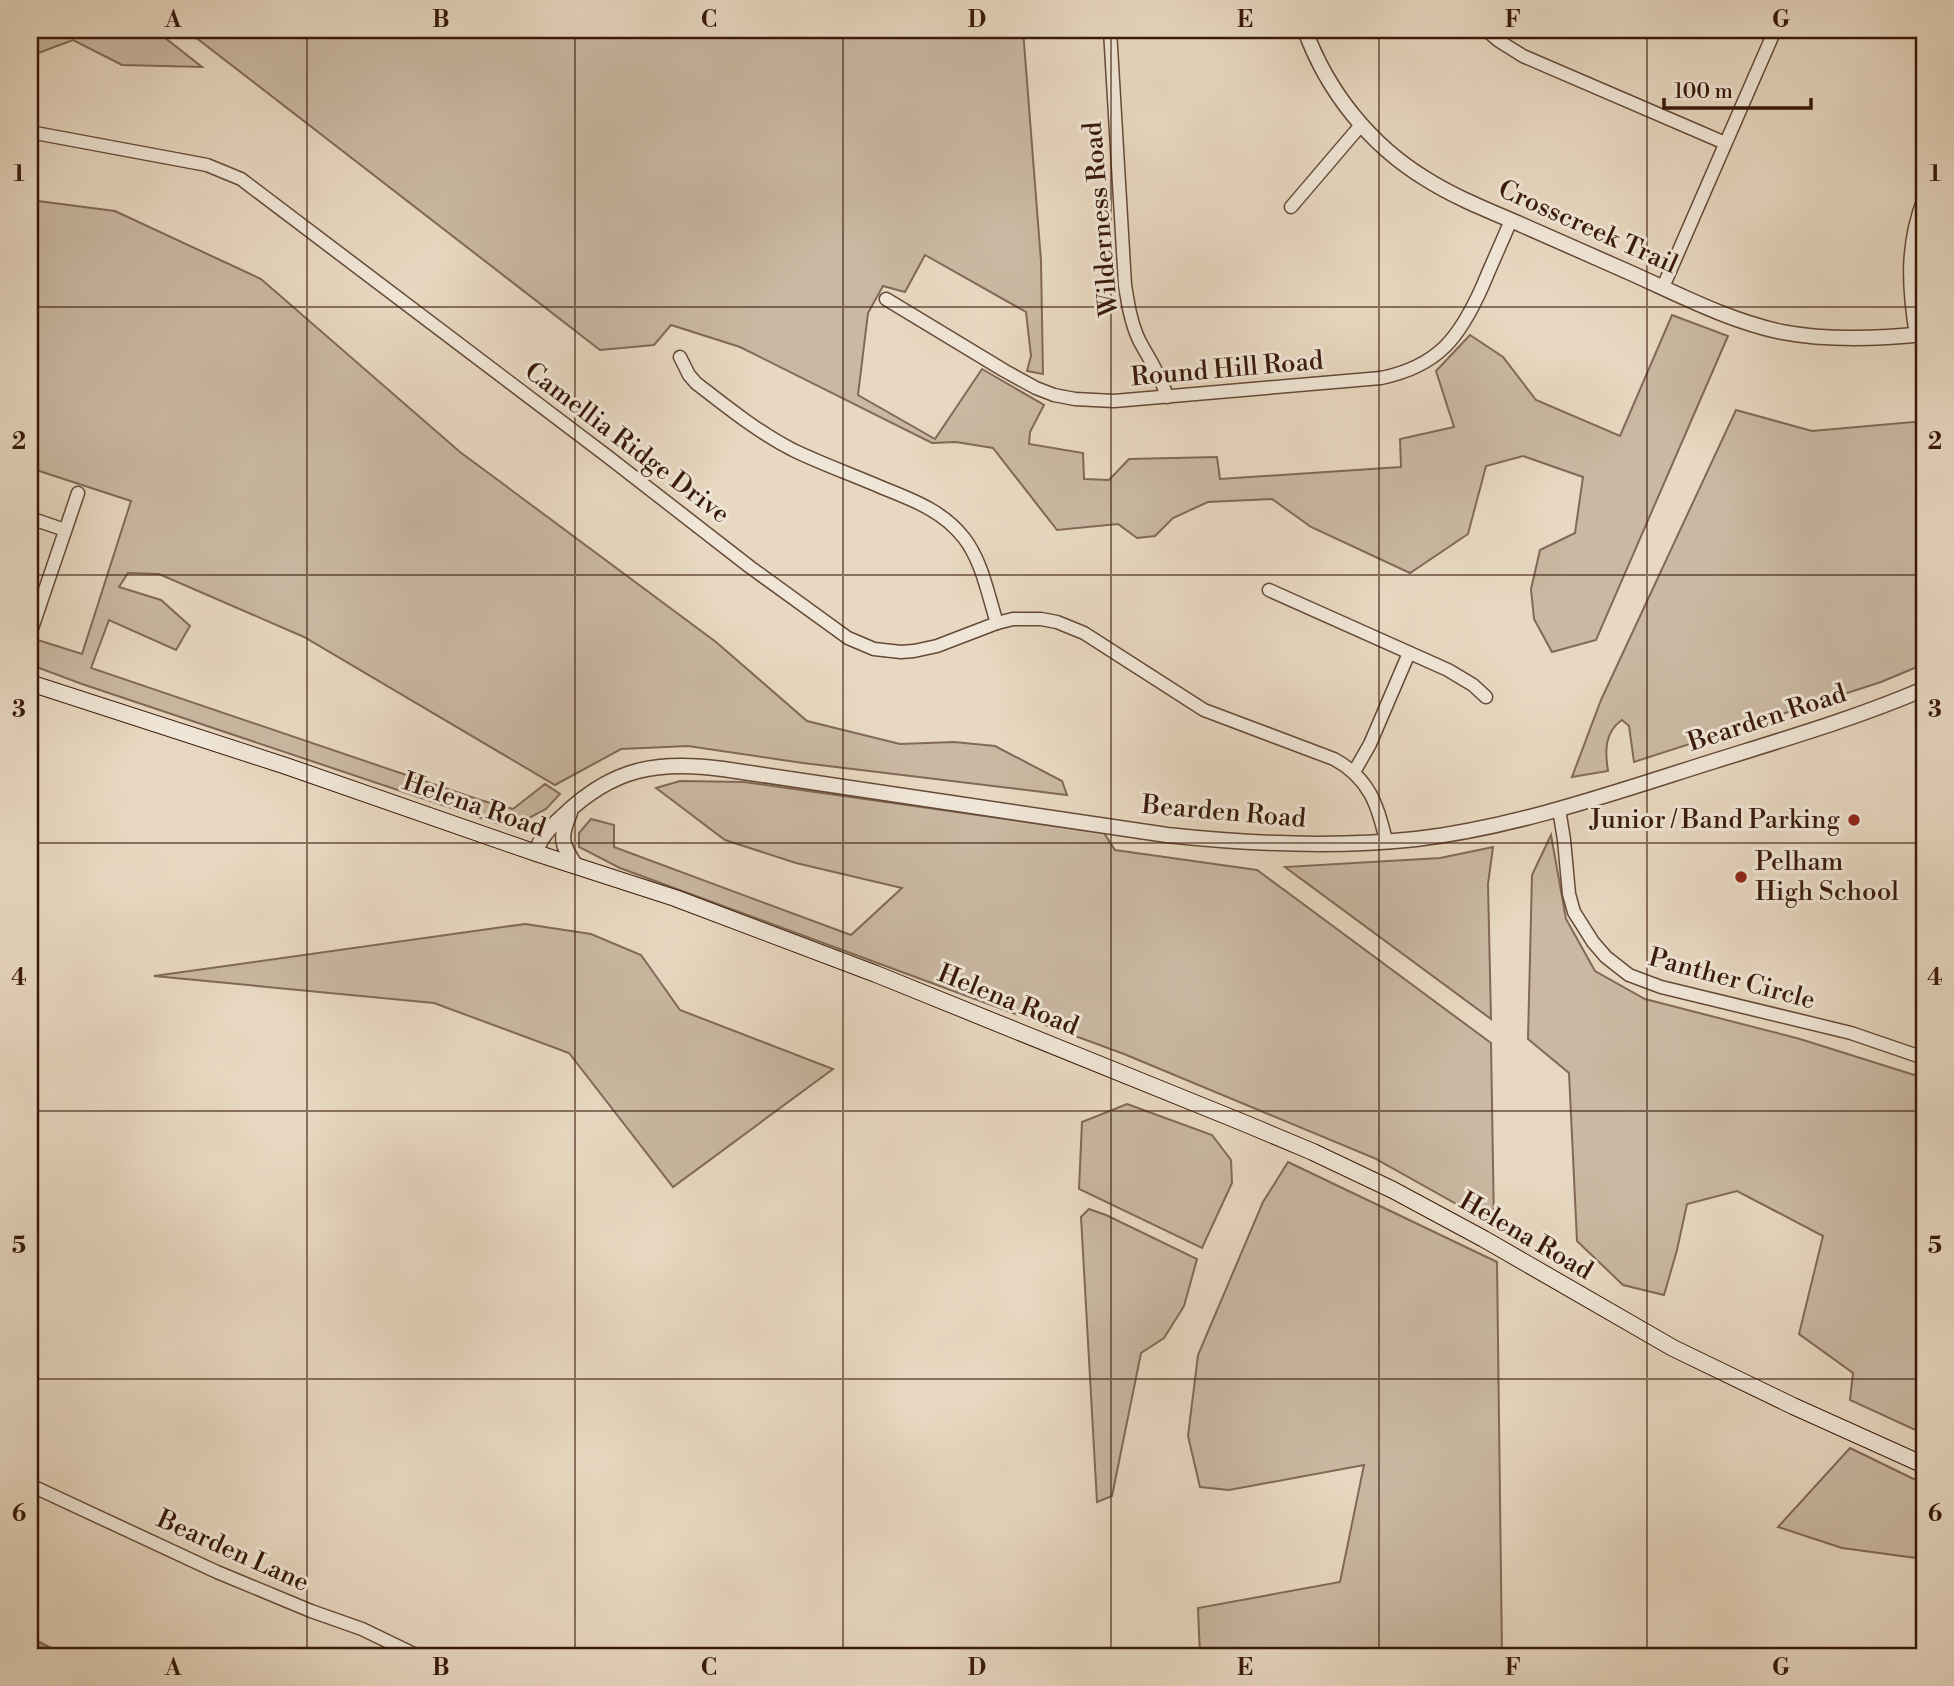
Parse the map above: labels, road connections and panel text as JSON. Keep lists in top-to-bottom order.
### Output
{
  "streets": {
    "main road": ["Helena Road"],
    "street": [
      "Wilderness Road",
      "Crosscreek Trail",
      "Round Hill Road",
      "Camellia Ridge Drive",
      "Bearden Road",
      "Panther Circle",
      "Bearden Lane"
    ]
  },
  "crossings": [
    ["Wilderness Road", "Round Hill Road"],
    ["Crosscreek Trail", "Round Hill Road"],
    ["Bearden Road", "Helena Road"],
    ["Bearden Road", "Panther Circle"]
  ],
  "places": ["Junior / Band Parking", "Pelham High School"],
  "scale_bar": "100 m",
  "grid": {
    "columns": [
      "A",
      "B",
      "C",
      "D",
      "E",
      "F",
      "G"
    ],
    "rows": [
      "1",
      "2",
      "3",
      "4",
      "5",
      "6"
    ]
  }
}
